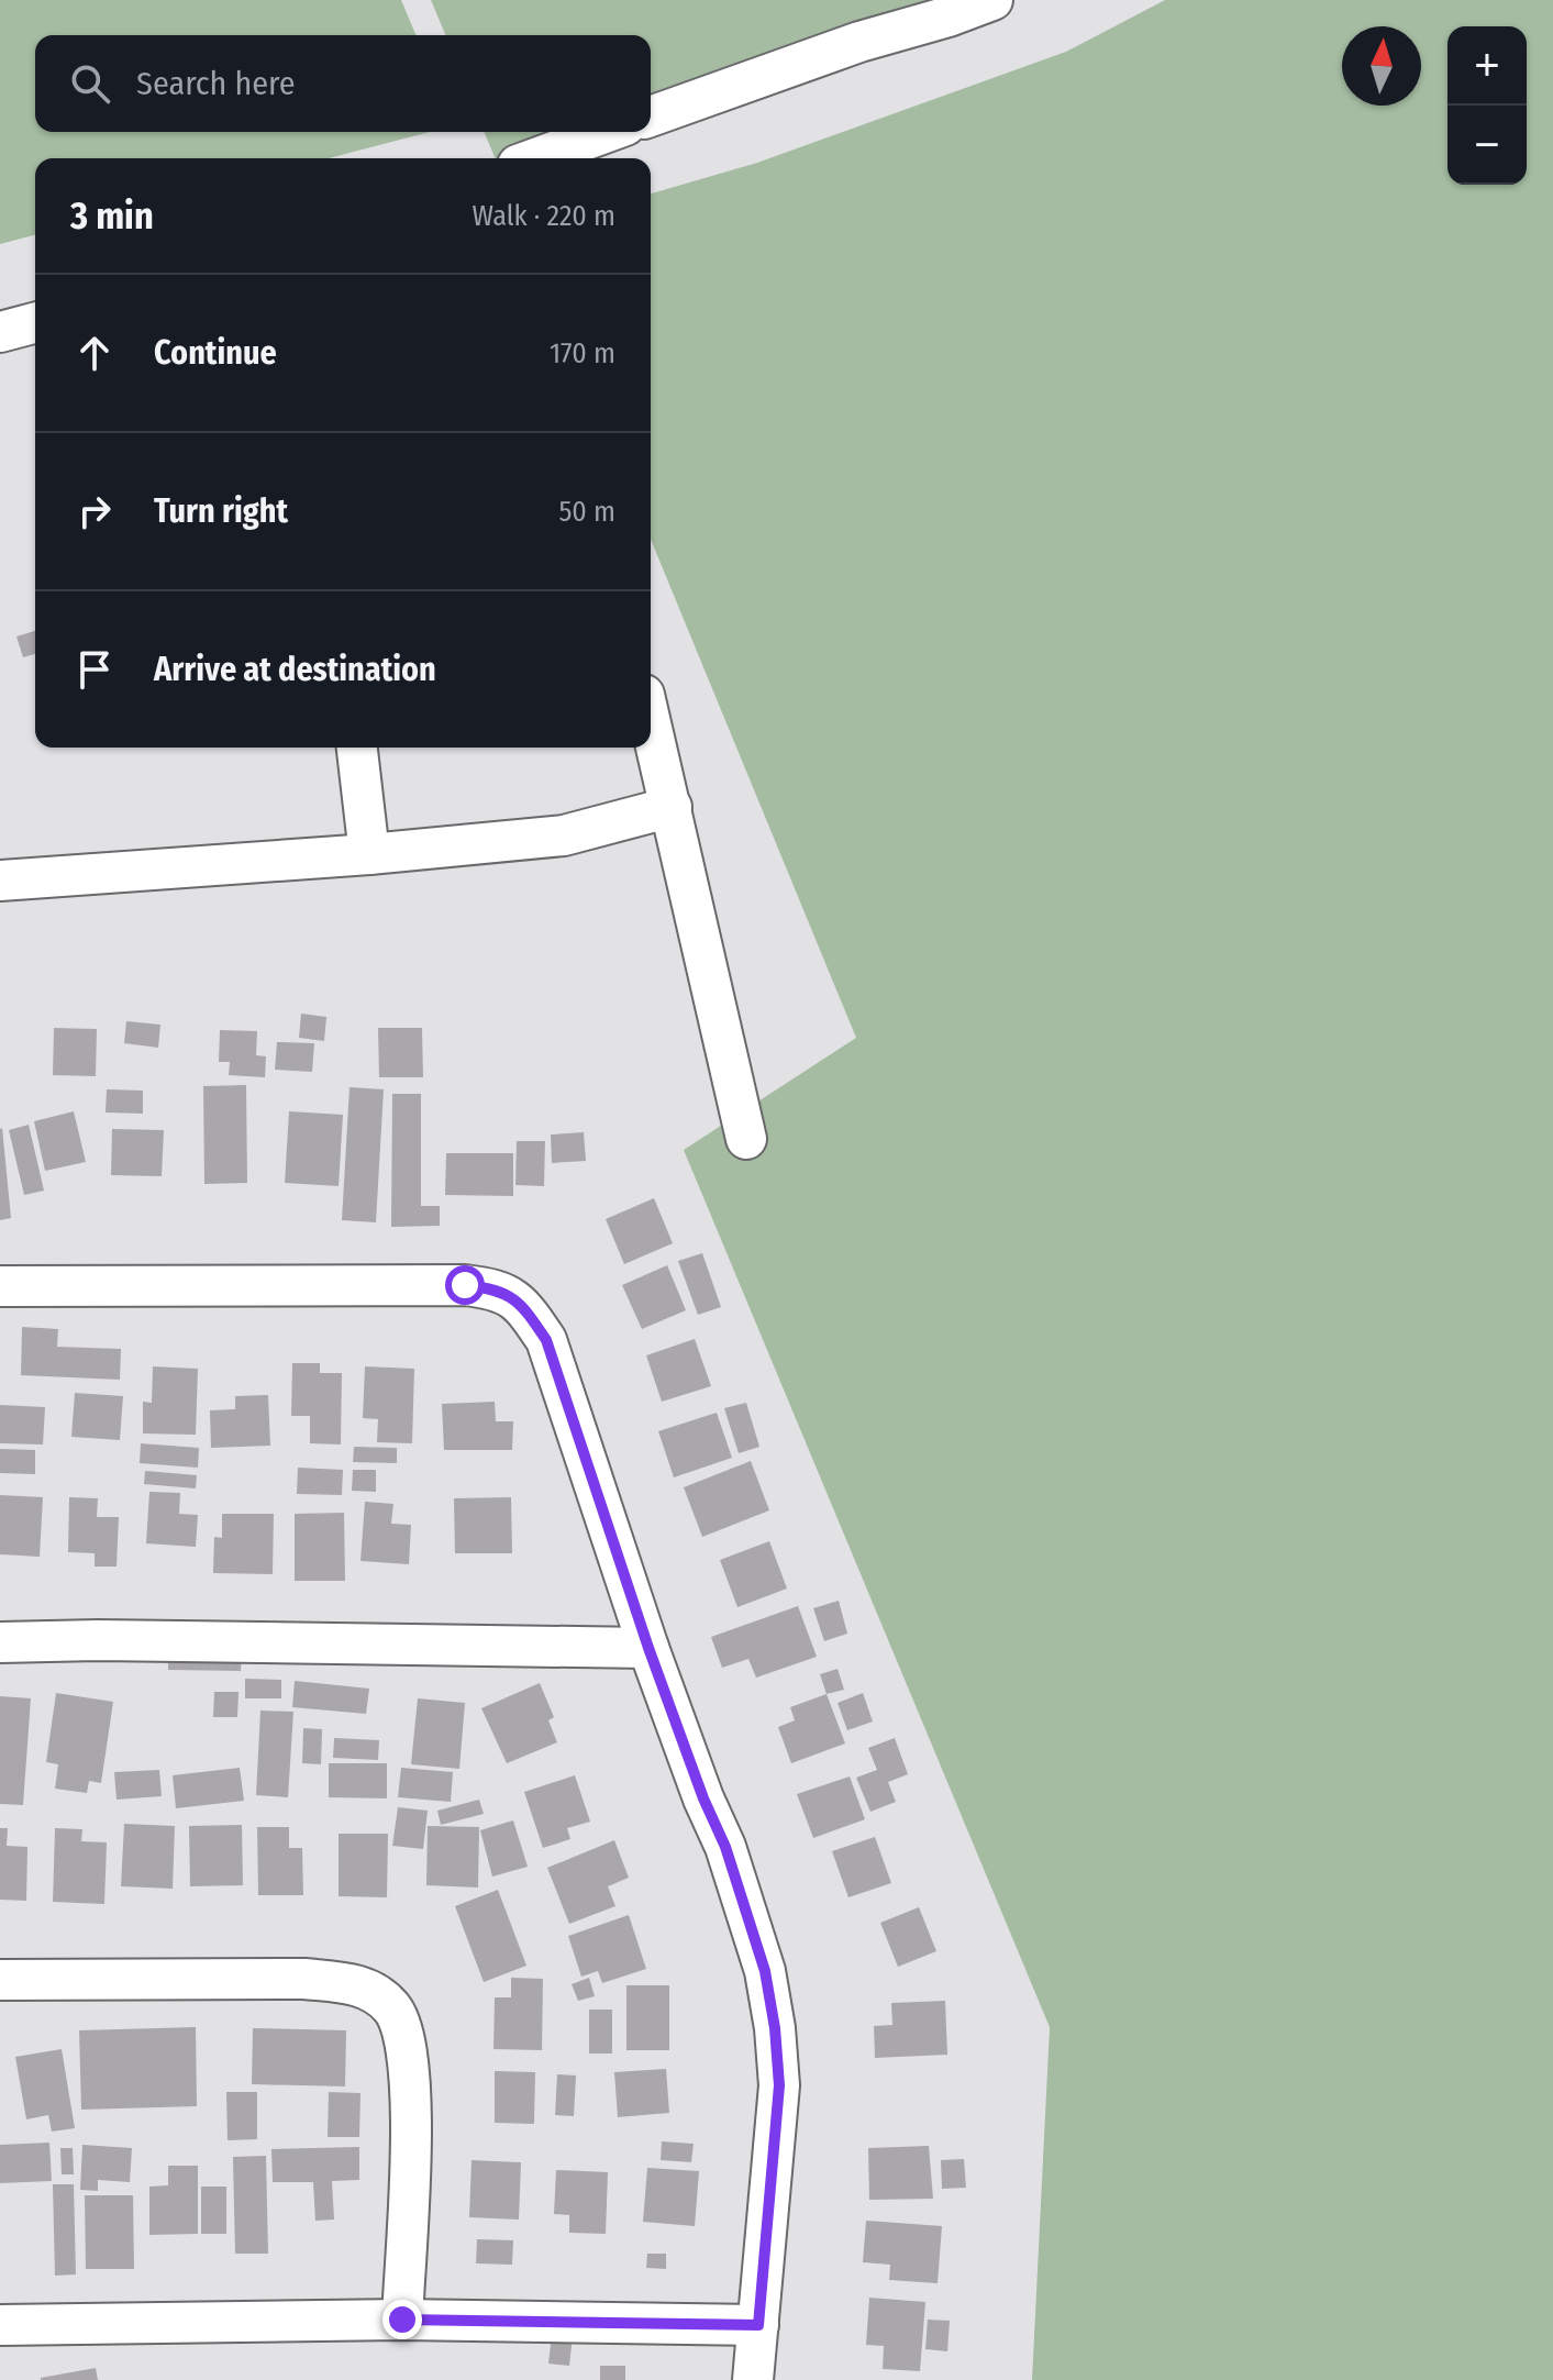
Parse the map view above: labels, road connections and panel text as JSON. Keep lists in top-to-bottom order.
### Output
{
  "north": "top",
  "page": {
    "map_buttons": ["+", "−"],
    "search": "Search here",
    "heading": ["3 min", "Walk · 220 m"],
    "list": [
      ["Continue", "170 m"],
      ["Turn right", "50 m"],
      "Arrive at destination"
    ]
  }
}
